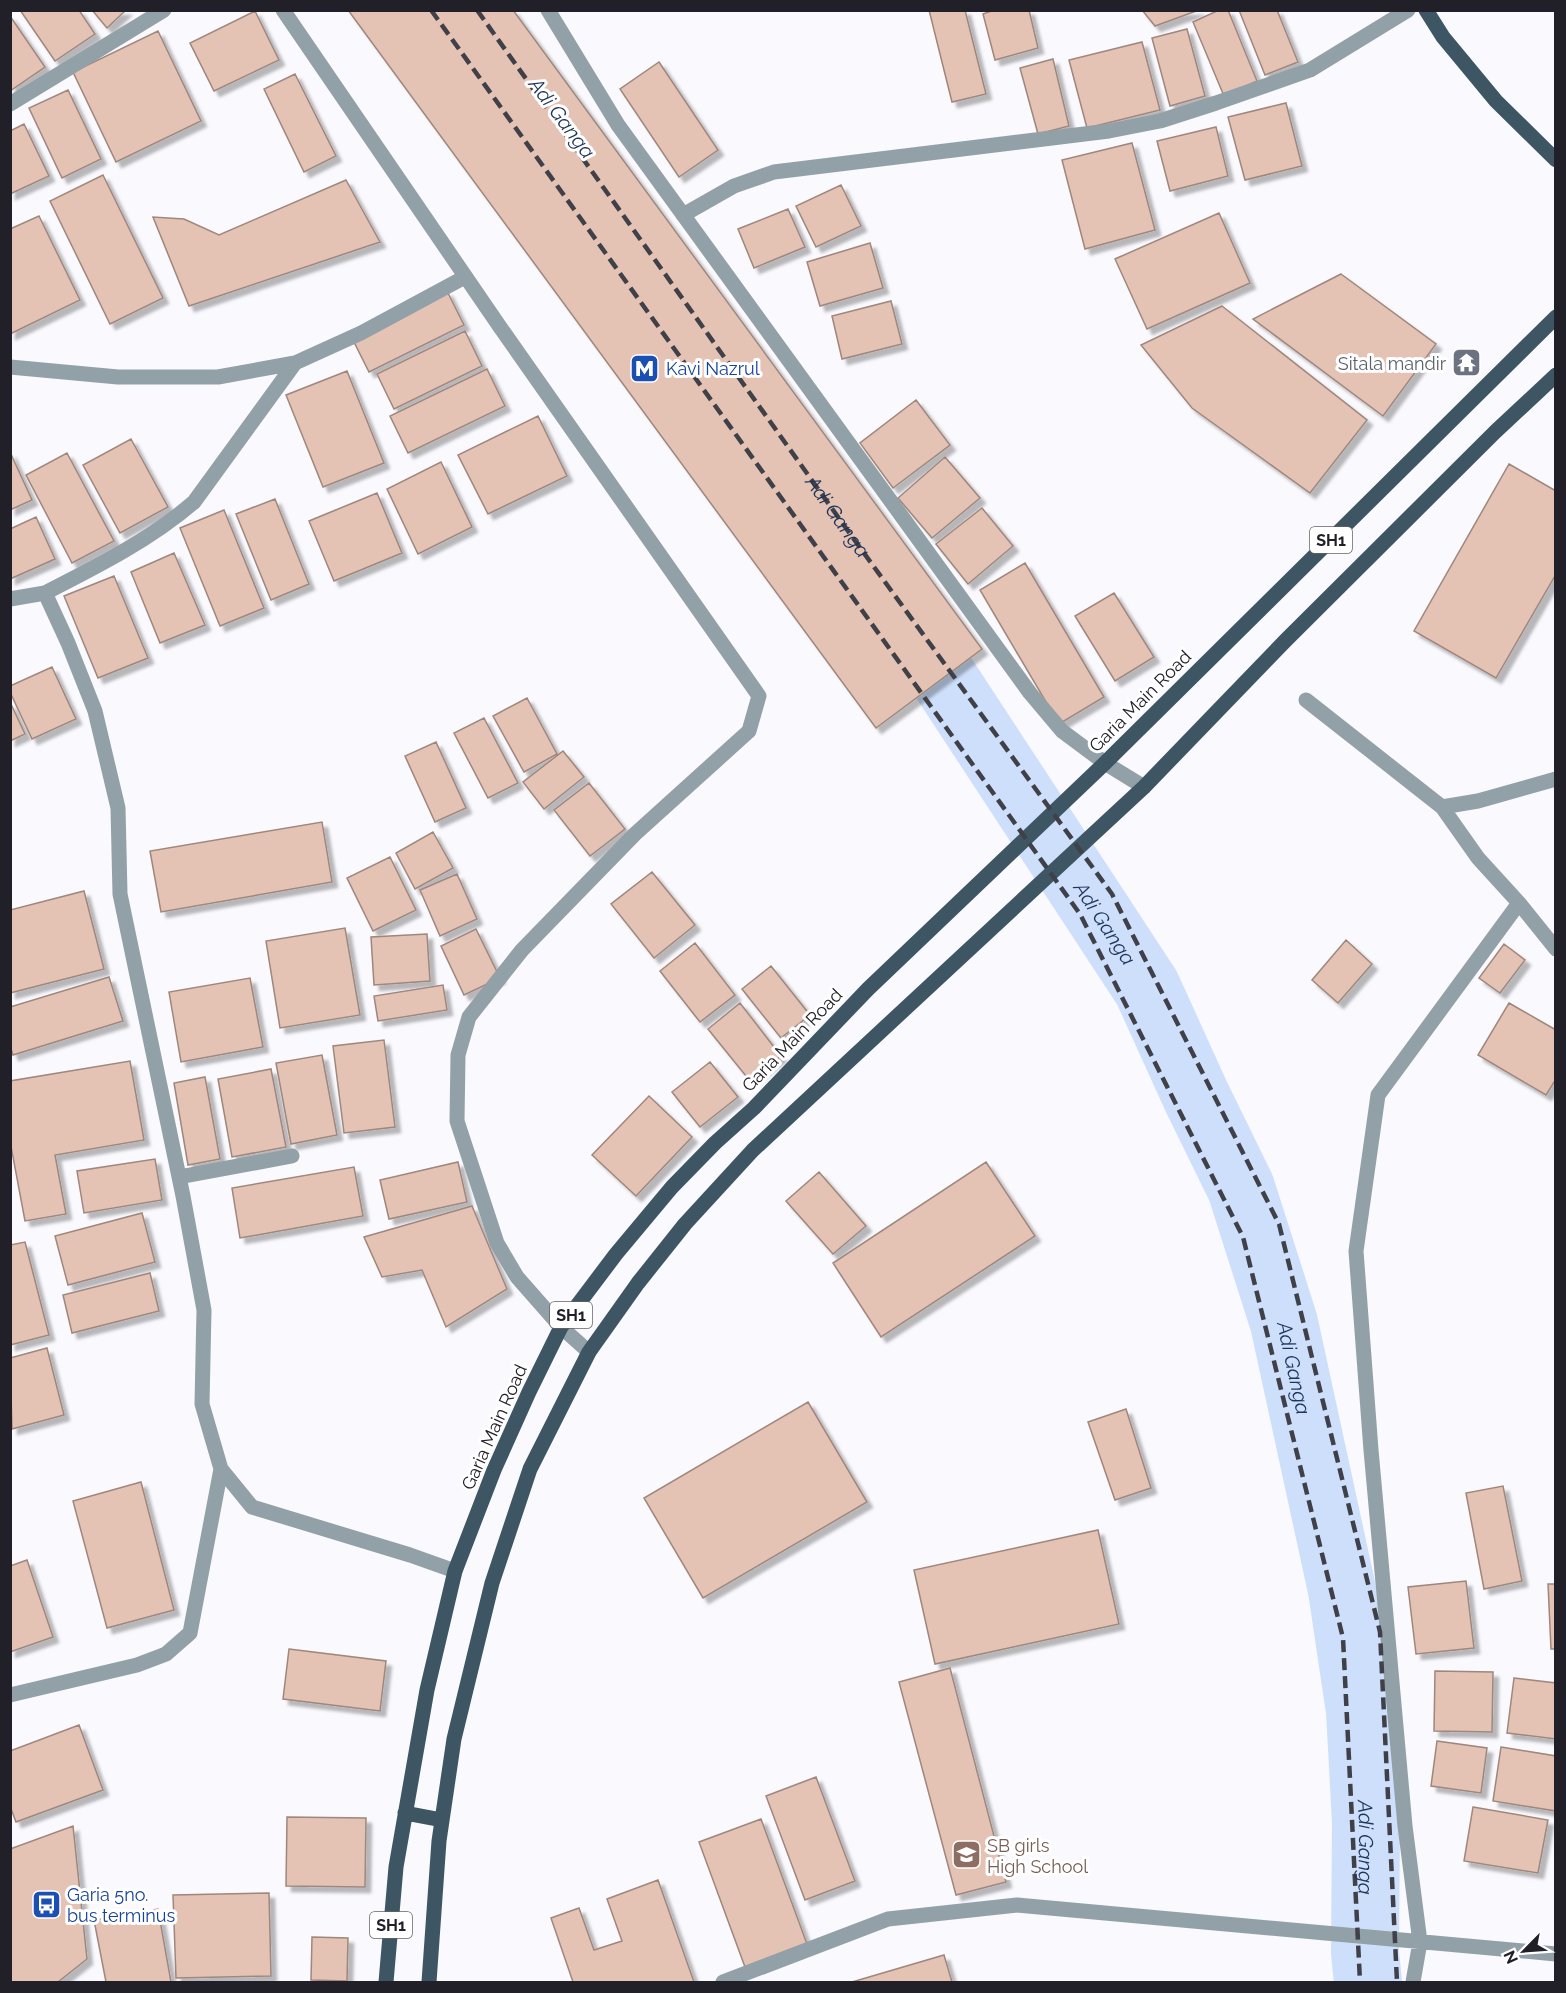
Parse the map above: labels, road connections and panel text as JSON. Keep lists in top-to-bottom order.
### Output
{
  "streets": {
    "main road": ["SH1", "Garia Main Road"]
  },
  "water": ["Adi Ganga"],
  "places": {
    "temple": ["Sitala mandir"],
    "metro station": ["Kavi Nazrul"],
    "school or university": ["SB girls High School"],
    "bus stop": ["Garia 5no. bus terminus"]
  },
  "north": "bottom left"
}
